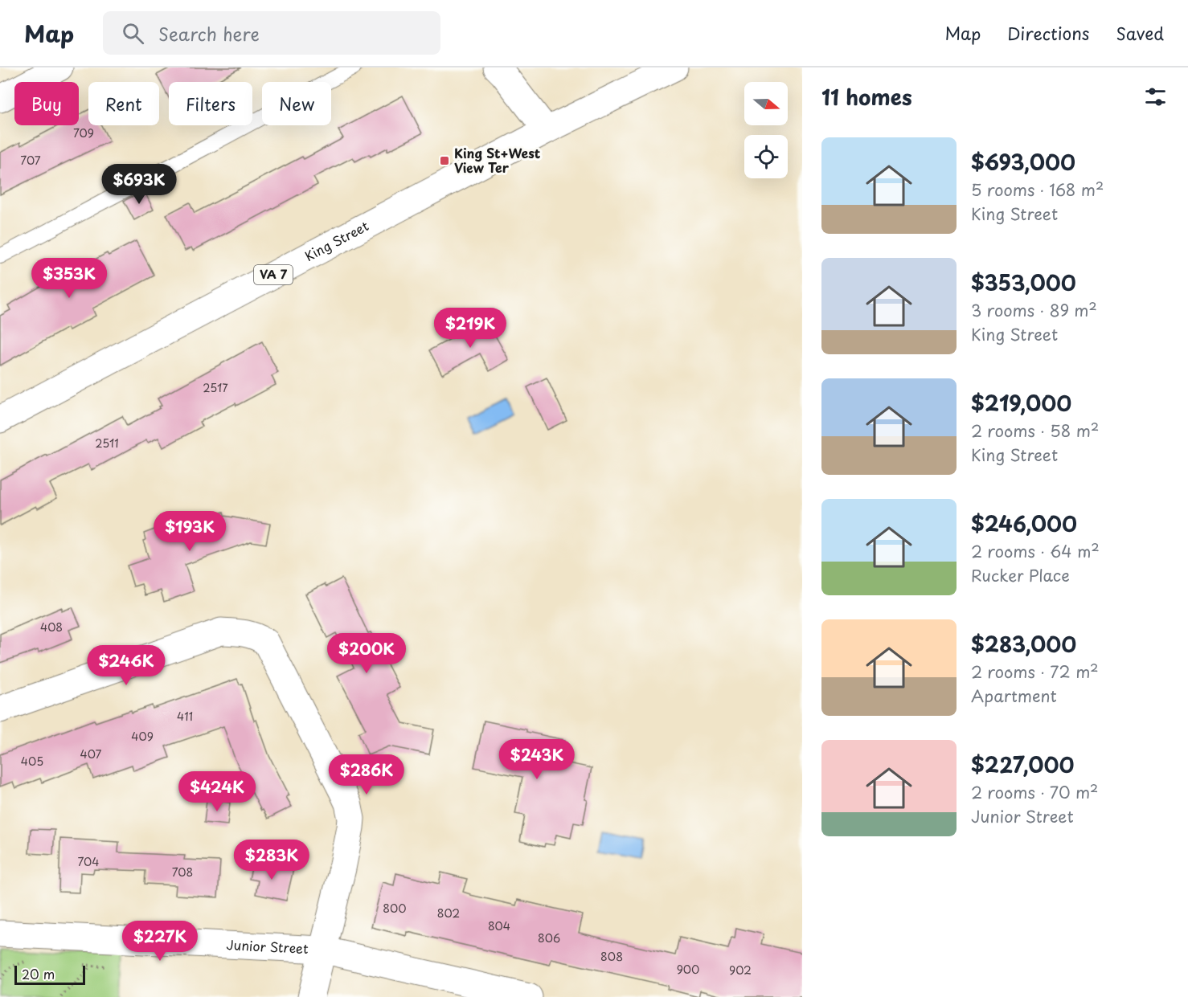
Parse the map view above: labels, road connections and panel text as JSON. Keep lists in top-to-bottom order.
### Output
{
  "streets": {
    "street": ["King Street", "VA 7", "Junior Street"]
  },
  "places": {
    "transit": ["King St+West View Ter"]
  },
  "house_numbers": [
    "709",
    "707",
    "2517",
    "2511",
    "408",
    "411",
    "409",
    "407",
    "405",
    "704",
    "708",
    "800",
    "802",
    "804",
    "806",
    "808",
    "900",
    "902"
  ],
  "scale_bar": "20 m",
  "north": "right",
  "page": {
    "header": "Map",
    "search": "Search here",
    "nav": ["Map", "Directions", "Saved"],
    "heading": "11 homes",
    "chip": [
      "Buy",
      "Rent",
      "Filters",
      "New"
    ],
    "list": [
      {
        "name": "$693,000",
        "note": "5 rooms · 168 m² · King Street"
      },
      {
        "name": "$353,000",
        "note": "3 rooms · 89 m² · King Street"
      },
      {
        "name": "$219,000",
        "note": "2 rooms · 58 m² · King Street"
      },
      {
        "name": "$246,000",
        "note": "2 rooms · 64 m² · Rucker Place"
      },
      {
        "name": "$283,000",
        "note": "2 rooms · 72 m² · Apartment"
      },
      {
        "name": "$227,000",
        "note": "2 rooms · 70 m² · Junior Street"
      }
    ],
    "price": [
      "$693K",
      "$353K",
      "$219K",
      "$193K",
      "$200K",
      "$246K",
      "$243K",
      "$286K",
      "$424K",
      "$283K",
      "$227K"
    ],
    "scale": "20 m"
  }
}
